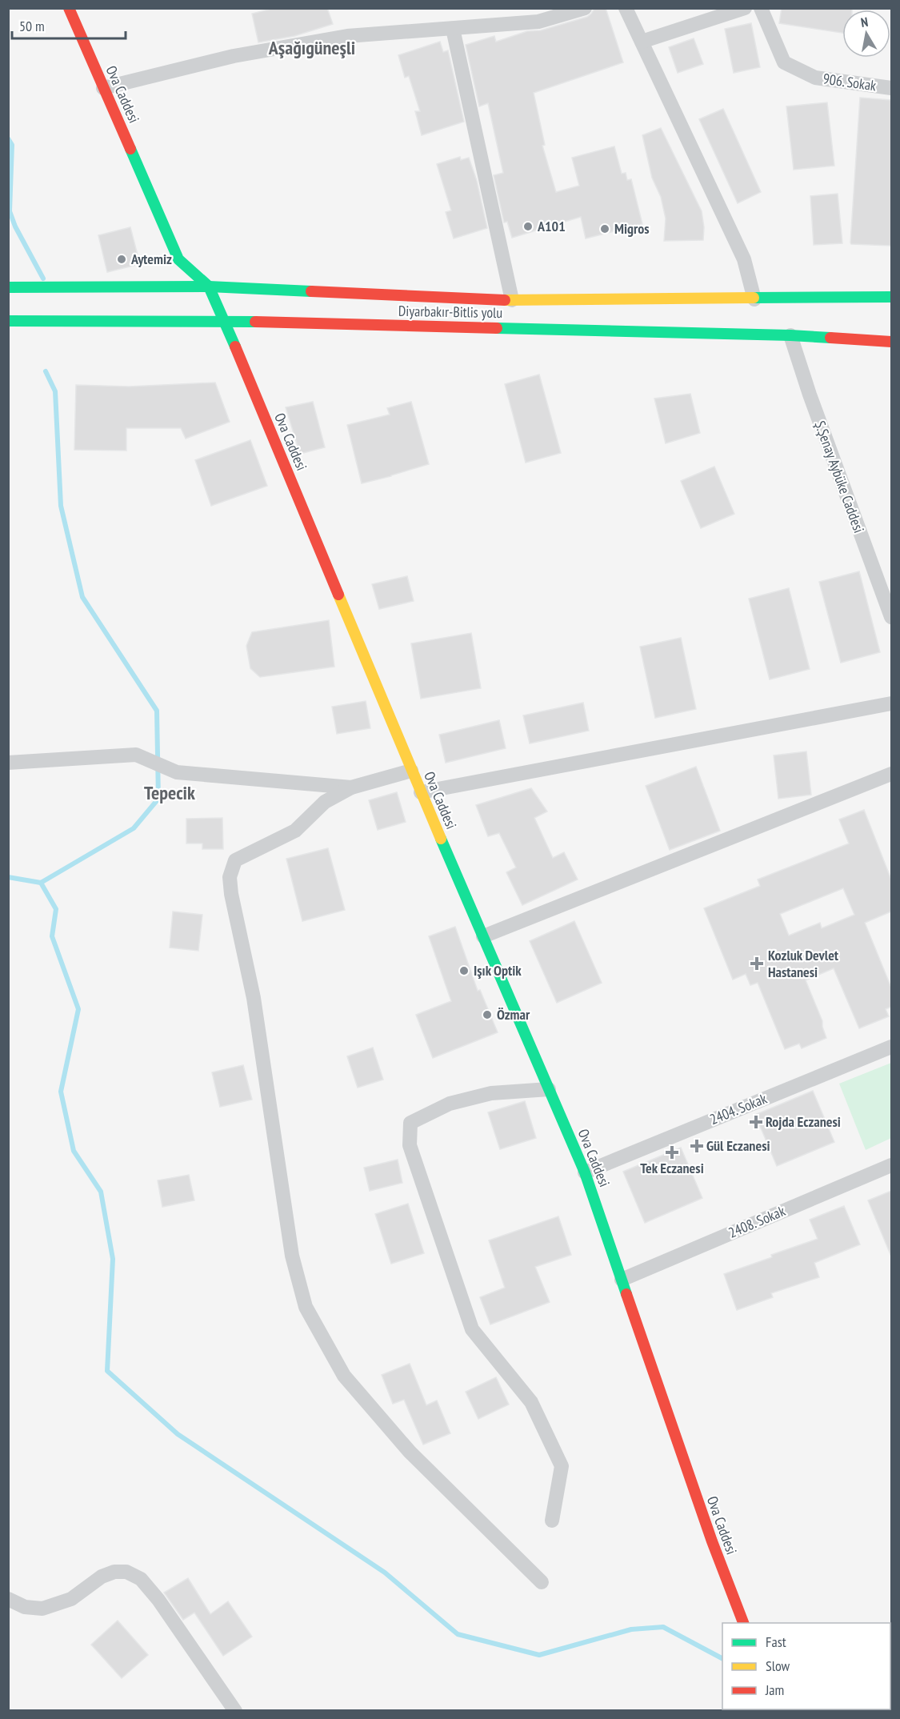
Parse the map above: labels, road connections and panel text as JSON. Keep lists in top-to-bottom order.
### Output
{
  "streets": {
    "main road": ["Ova Caddesi", "Diyarbakır-Bitlis yolu"],
    "street": [
      "906. Sokak",
      "Ş.Şenay Aybüke Caddesi",
      "2404. Sokak",
      "2408. Sokak"
    ]
  },
  "crossings": [
    ["Ova Caddesi", "Diyarbakır-Bitlis yolu"],
    ["Ova Caddesi", "2404. Sokak"],
    ["Ova Caddesi", "2408. Sokak"],
    ["Diyarbakır-Bitlis yolu", "Ş.Şenay Aybüke Caddesi"]
  ],
  "districts": ["Aşağıgüneşli", "Tepecik"],
  "places": {
    "other": [
      "A101",
      "Migros",
      "Aytemiz",
      "Işık Optik",
      "Özmar"
    ],
    "health": [
      "Kozluk Devlet Hastanesi",
      "Rojda Eczanesi",
      "Gül Eczanesi",
      "Tek Eczanesi"
    ]
  },
  "legend": ["Fast", "Slow", "Jam"],
  "scale_bar": "50 m",
  "north": "top"
}
